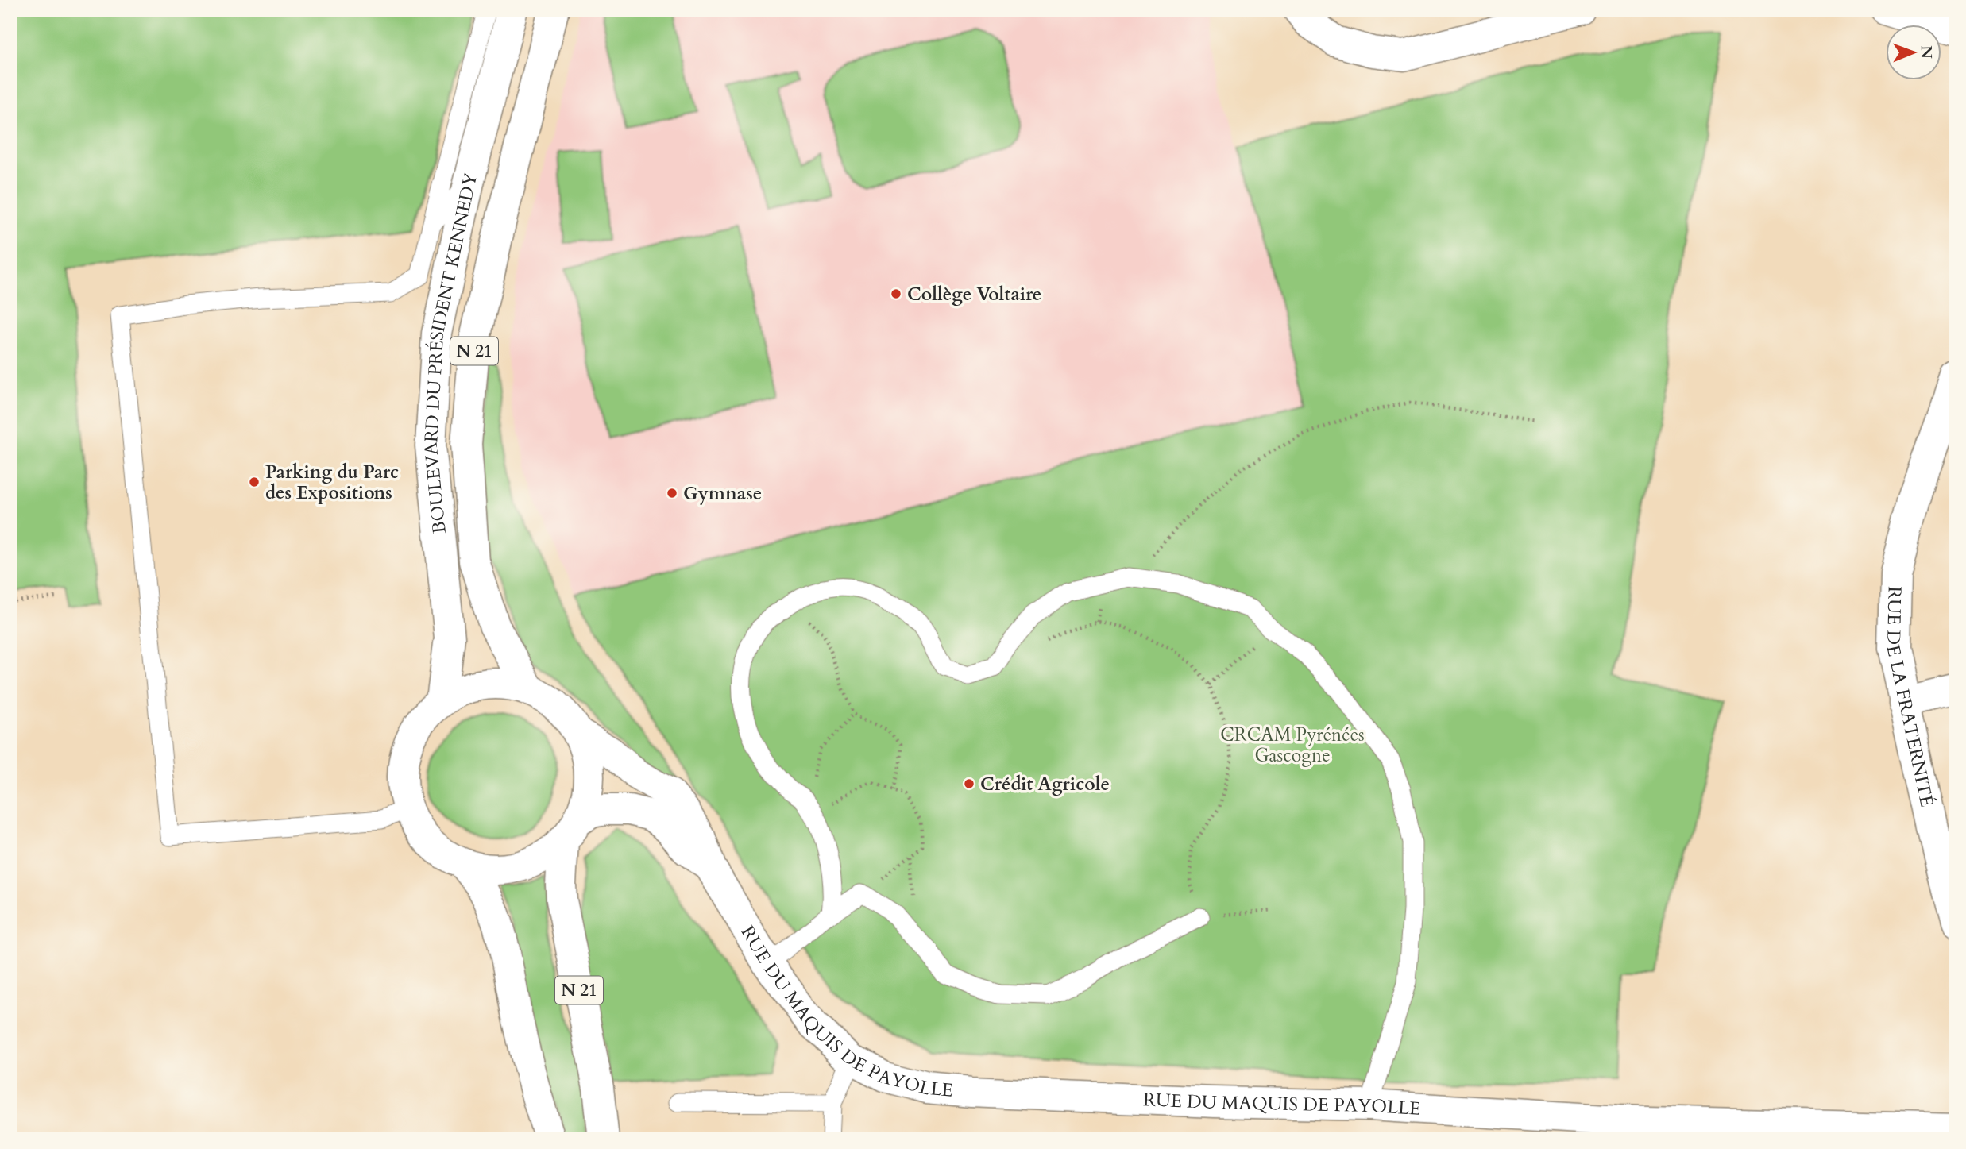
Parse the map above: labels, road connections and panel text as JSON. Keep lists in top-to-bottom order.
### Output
{
  "streets": {
    "street": [
      "N 21",
      "BOULEVARD DU PRÉSIDENT KENNEDY",
      "RUE DE LA FRATERNITÉ",
      "RUE DU MAQUIS DE PAYOLLE"
    ]
  },
  "crossings": [
    ["N 21", "BOULEVARD DU PRÉSIDENT KENNEDY"],
    ["N 21", "RUE DU MAQUIS DE PAYOLLE"],
    ["BOULEVARD DU PRÉSIDENT KENNEDY", "RUE DU MAQUIS DE PAYOLLE"]
  ],
  "parks": ["CRCAM Pyrénées Gascogne"],
  "places": [
    "Collège Voltaire",
    "Parking du Parc des Expositions",
    "Gymnase",
    "Crédit Agricole"
  ],
  "north": "right"
}
